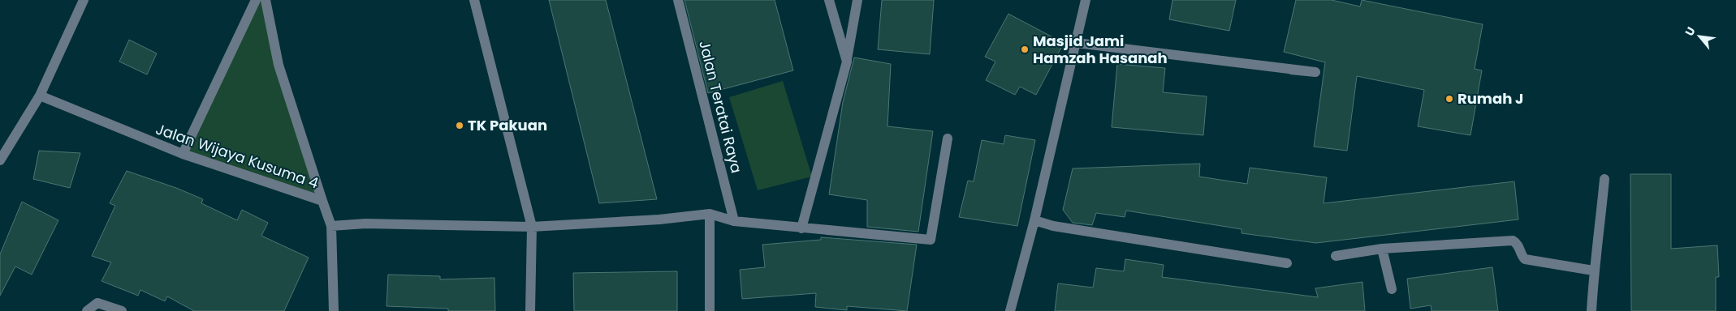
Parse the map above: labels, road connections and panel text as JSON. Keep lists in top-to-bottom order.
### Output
{
  "streets": {
    "street": ["Jalan Teratai Raya", "Jalan Wijaya Kusuma 4"]
  },
  "places": ["Masjid Jami Hamzah Hasanah", "Rumah J", "TK Pakuan"],
  "north": "top left"
}
